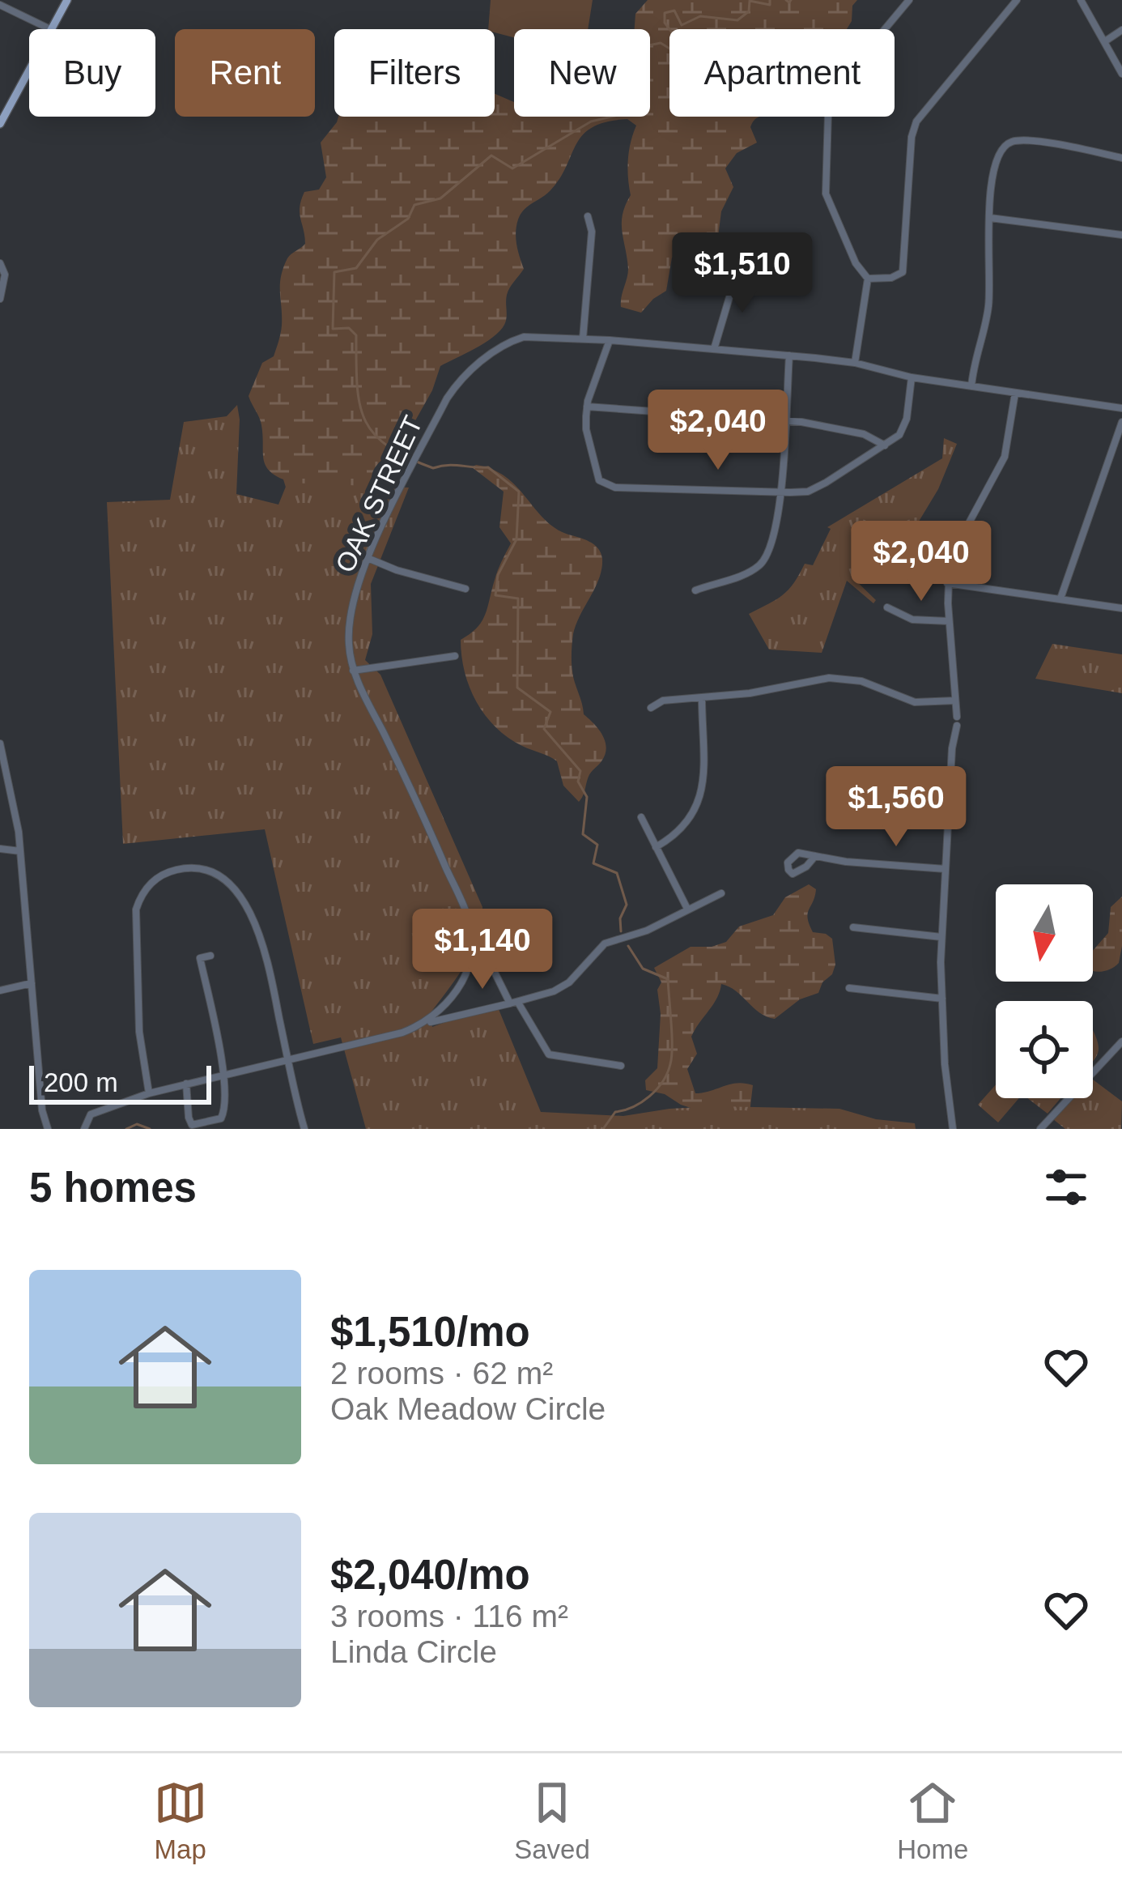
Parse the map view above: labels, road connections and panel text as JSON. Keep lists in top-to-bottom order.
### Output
{
  "streets": {
    "street": ["OAK STREET"]
  },
  "scale_bar": "200 m",
  "north": "bottom",
  "page": {
    "chip": [
      "Buy",
      "Rent",
      "Filters",
      "New",
      "Apartment"
    ],
    "price": [
      "$1,510",
      "$2,040",
      "$2,040",
      "$1,560",
      "$1,140"
    ],
    "scale": "200 m",
    "heading": "5 homes",
    "list": [
      {
        "name": "$1,510/mo",
        "note": "2 rooms · 62 m² · Oak Meadow Circle"
      },
      {
        "name": "$2,040/mo",
        "note": "3 rooms · 116 m² · Linda Circle"
      }
    ],
    "tabs": ["Map", "Saved", "Home"]
  }
}
